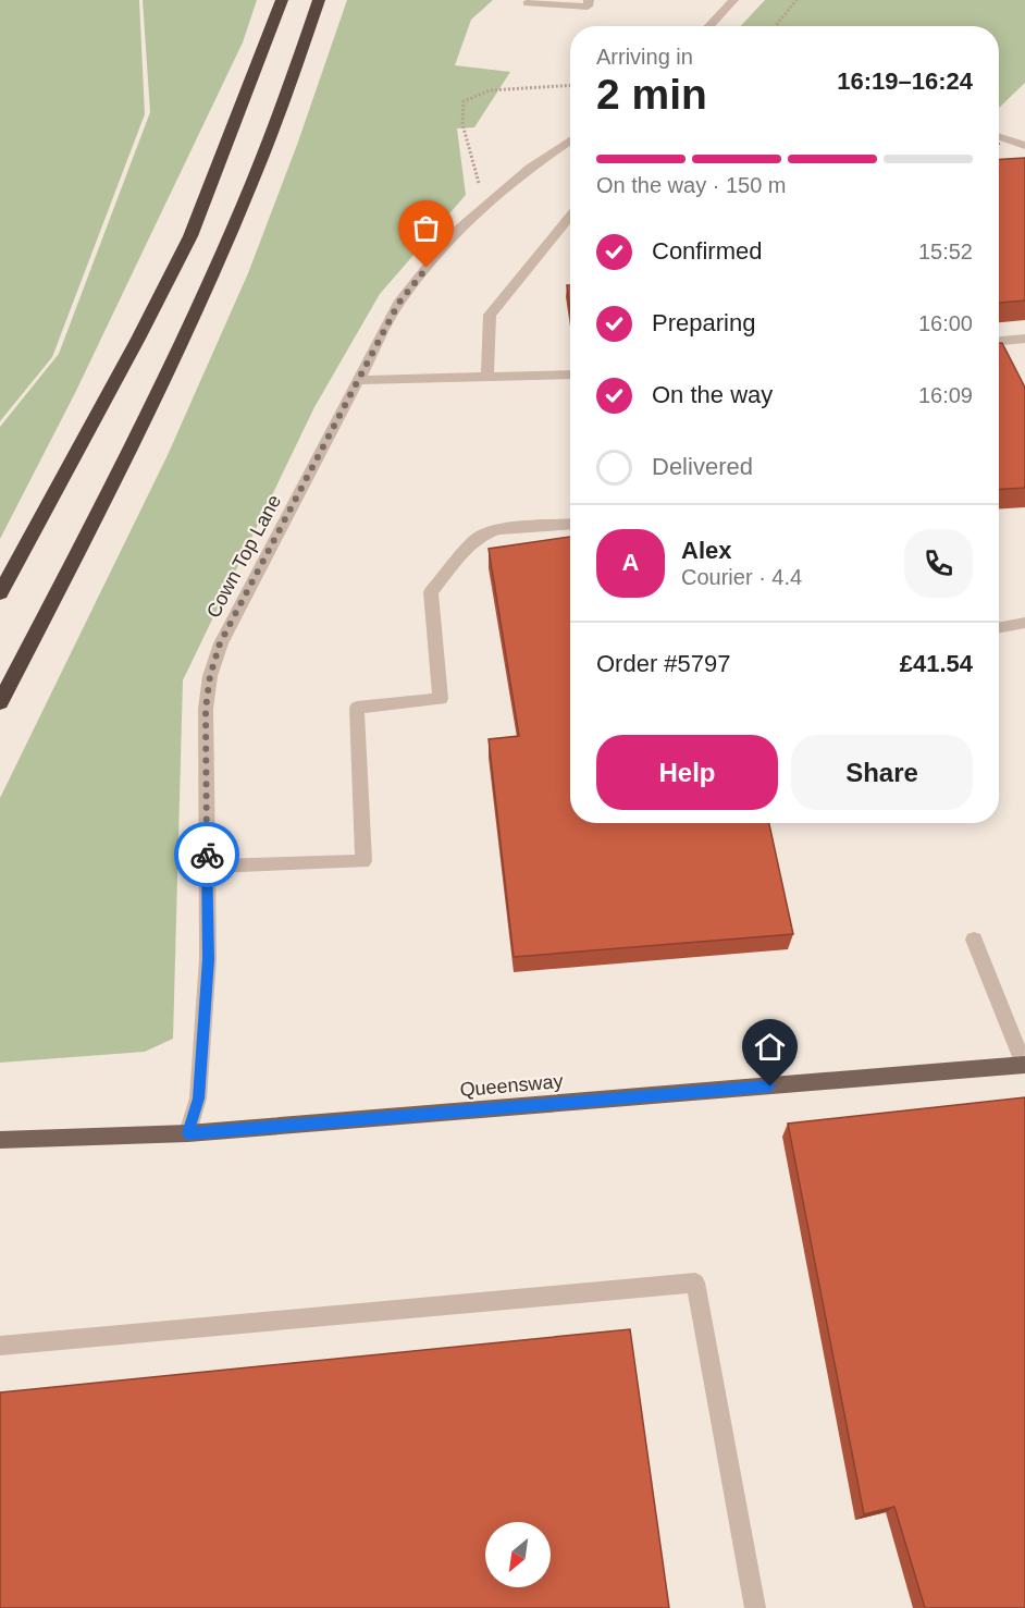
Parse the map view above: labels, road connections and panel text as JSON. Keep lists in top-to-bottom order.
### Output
{
  "streets": {
    "main road": ["Queensway"],
    "street": ["Cown Top Lane"]
  },
  "crossings": [
    ["Cown Top Lane", "Queensway"]
  ],
  "north": "bottom left",
  "page": {
    "heading": ["2 min", "Arriving in", "16:19–16:24"],
    "panel": [
      "Alex",
      "Courier · 4.4",
      "Order #5797",
      "£41.54"
    ],
    "bar": "On the way · 150 m",
    "list": [
      ["Confirmed", "15:52"],
      ["Preparing", "16:00"],
      ["On the way", "16:09"],
      "Delivered"
    ],
    "round": "A",
    "buttons": ["Help", "Share"]
  }
}
